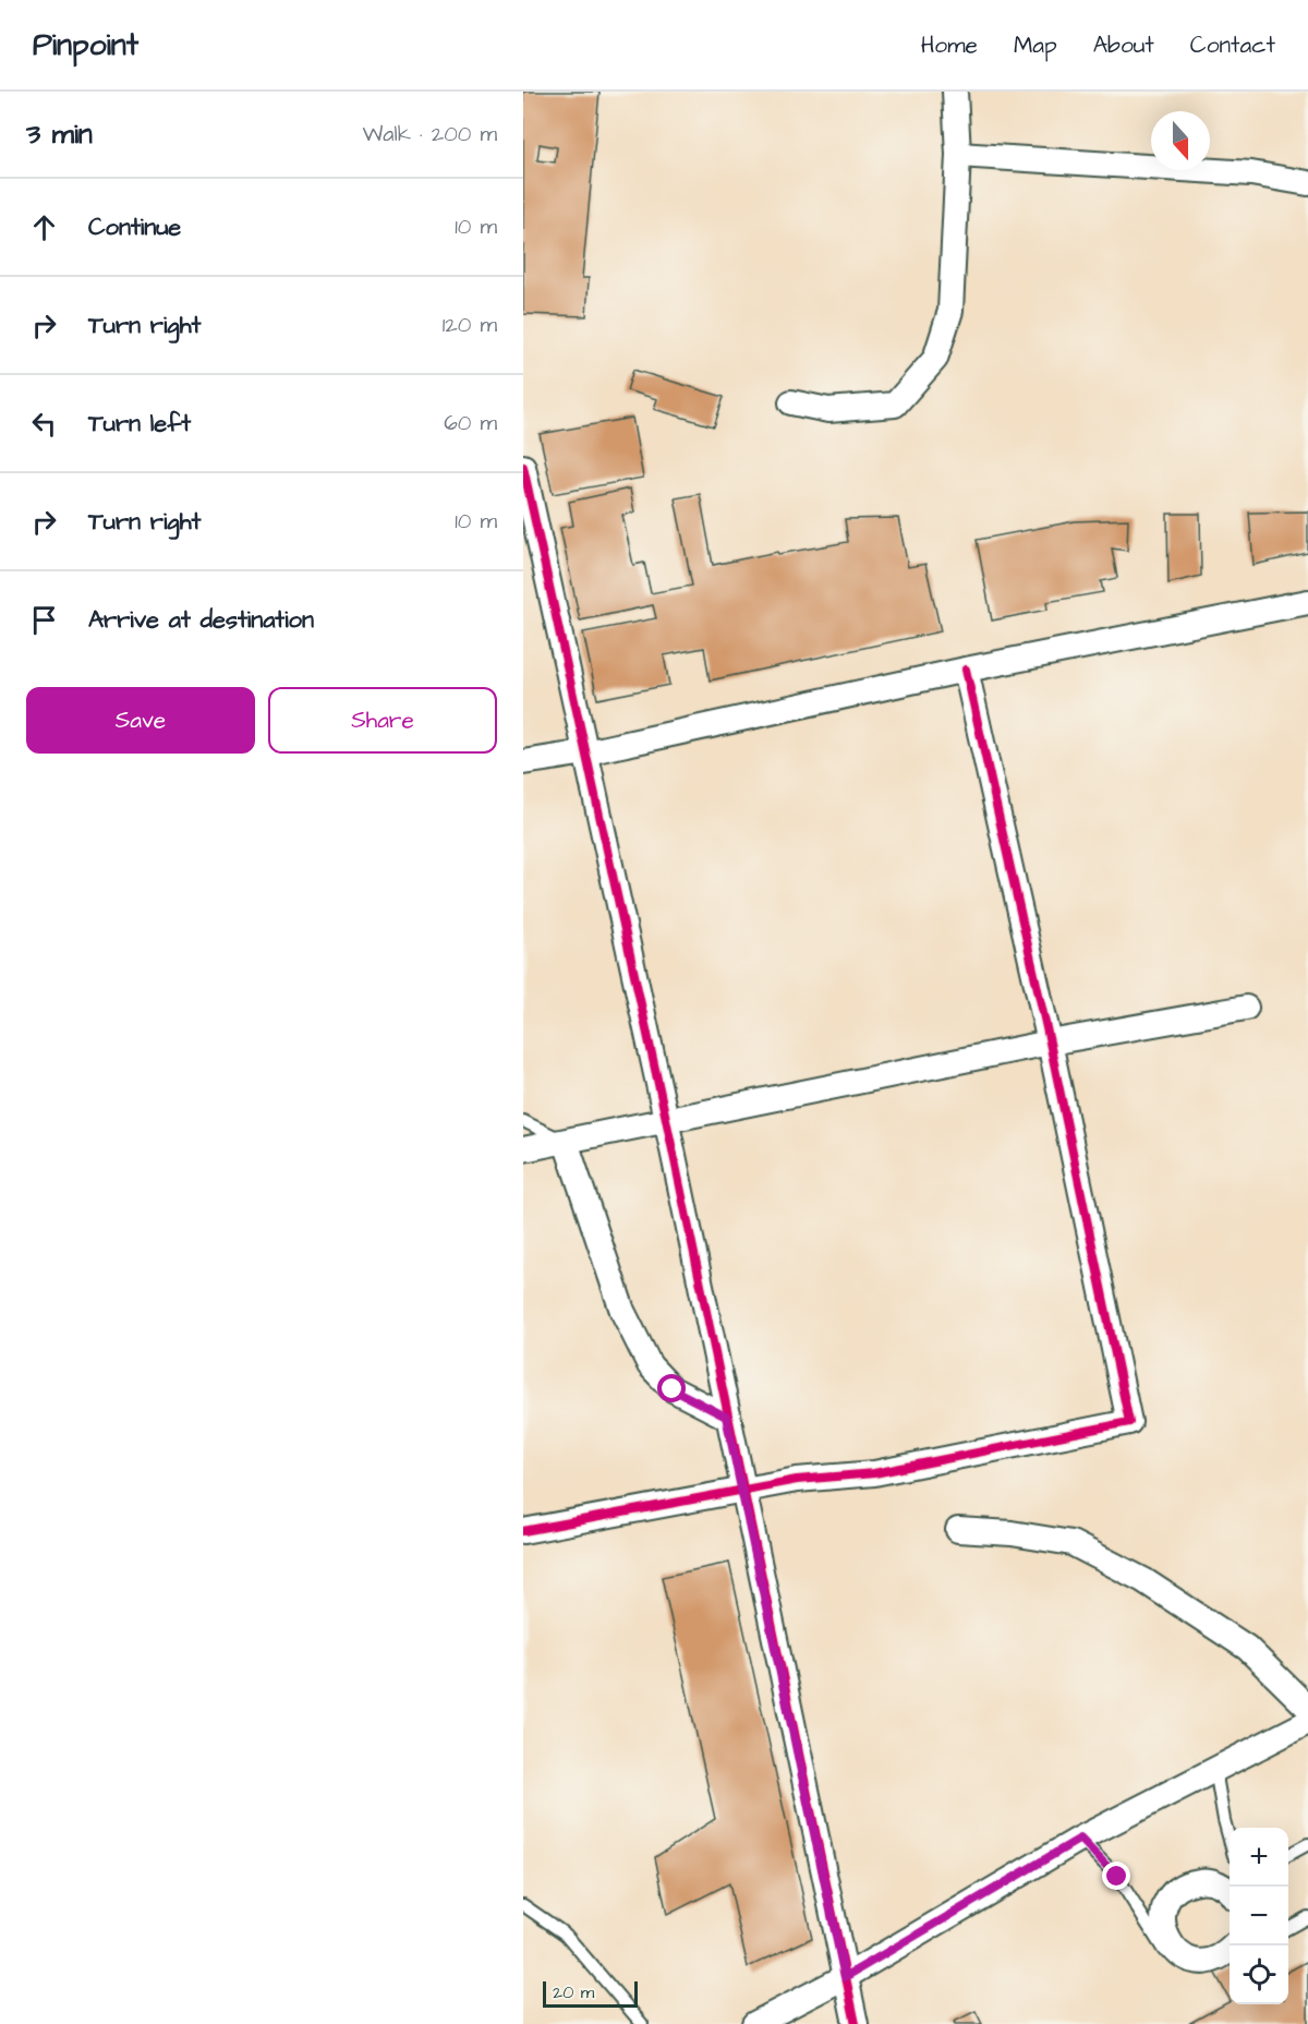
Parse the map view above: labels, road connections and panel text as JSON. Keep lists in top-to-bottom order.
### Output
{
  "scale_bar": "20 m",
  "north": "bottom",
  "page": {
    "header": "Pinpoint",
    "nav": [
      "Home",
      "Map",
      "About",
      "Contact"
    ],
    "heading": ["3 min", "Walk · 200 m"],
    "list": [
      ["Continue", "10 m"],
      ["Turn right", "120 m"],
      ["Turn left", "60 m"],
      ["Turn right", "10 m"],
      "Arrive at destination"
    ],
    "buttons": ["Save", "Share"],
    "map_buttons": ["+", "−"],
    "scale": "20 m"
  }
}
